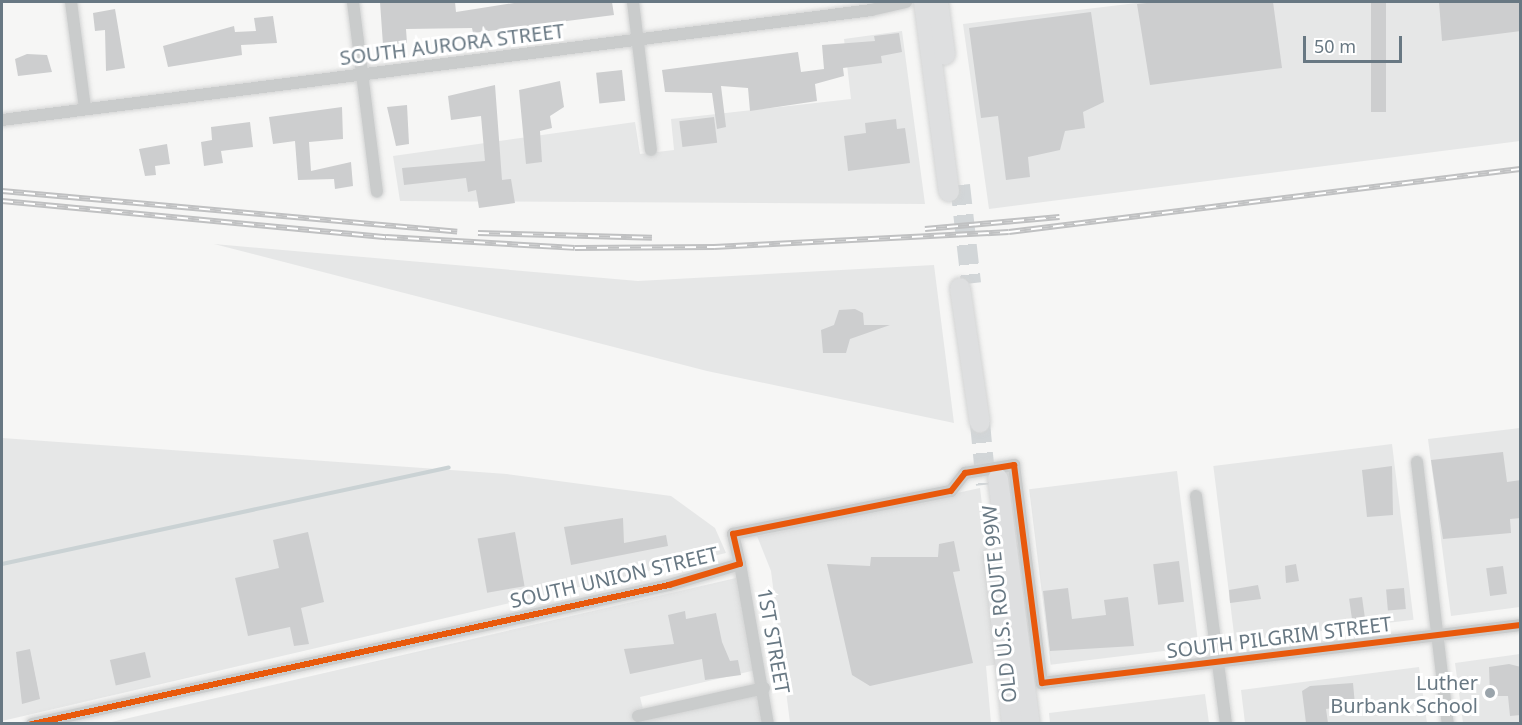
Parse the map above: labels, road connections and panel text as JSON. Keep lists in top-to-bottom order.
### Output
{
  "streets": {
    "main road": ["OLD U.S. ROUTE 99W"],
    "street": [
      "SOUTH AURORA STREET",
      "SOUTH UNION STREET",
      "SOUTH PILGRIM STREET",
      "1ST STREET"
    ]
  },
  "crossings": [
    ["SOUTH UNION STREET", "SOUTH PILGRIM STREET"],
    ["SOUTH UNION STREET", "1ST STREET"]
  ],
  "places": ["Luther Burbank School"],
  "scale_bar": "50 m"
}
